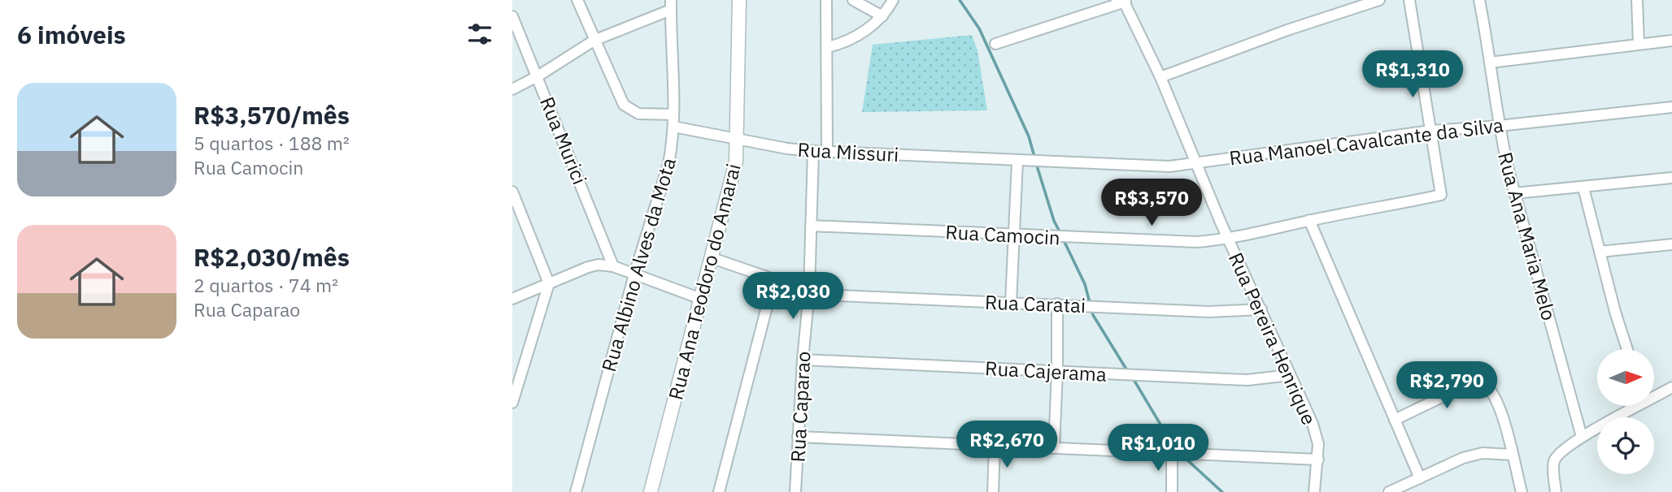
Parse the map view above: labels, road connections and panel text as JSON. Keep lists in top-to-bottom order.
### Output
{
  "streets": {
    "street": [
      "Rua Murici",
      "Rua Manoel Cavalcante da Silva",
      "Rua Missuri",
      "Rua Camocin",
      "Rua Ana Maria Melo",
      "Rua Albino Alves da Mota",
      "Rua Ana Teodoro do Amarai",
      "Rua Caratai",
      "Rua Pereira Henrique",
      "Rua Cajerama",
      "Rua Caparao"
    ]
  },
  "crossings": [
    ["Rua Manoel Cavalcante da Silva", "Rua Missuri"],
    ["Rua Manoel Cavalcante da Silva", "Rua Camocin"],
    ["Rua Manoel Cavalcante da Silva", "Rua Ana Maria Melo"],
    ["Rua Manoel Cavalcante da Silva", "Rua Pereira Henrique"],
    ["Rua Missuri", "Rua Albino Alves da Mota"],
    ["Rua Missuri", "Rua Ana Teodoro do Amarai"],
    ["Rua Missuri", "Rua Caparao"],
    ["Rua Camocin", "Rua Pereira Henrique"],
    ["Rua Camocin", "Rua Caparao"],
    ["Rua Ana Teodoro do Amarai", "Rua Caratai"],
    ["Rua Caratai", "Rua Pereira Henrique"],
    ["Rua Caratai", "Rua Caparao"],
    ["Rua Pereira Henrique", "Rua Cajerama"],
    ["Rua Cajerama", "Rua Caparao"]
  ],
  "north": "right",
  "page": {
    "heading": "6 imóveis",
    "price": [
      "R$1,310",
      "R$3,570",
      "R$2,030",
      "R$2,790",
      "R$2,670",
      "R$1,010"
    ],
    "list": [
      {
        "name": "R$3,570/mês",
        "note": "5 quartos · 188 m² · Rua Camocin"
      },
      {
        "name": "R$2,030/mês",
        "note": "2 quartos · 74 m² · Rua Caparao"
      }
    ]
  }
}
